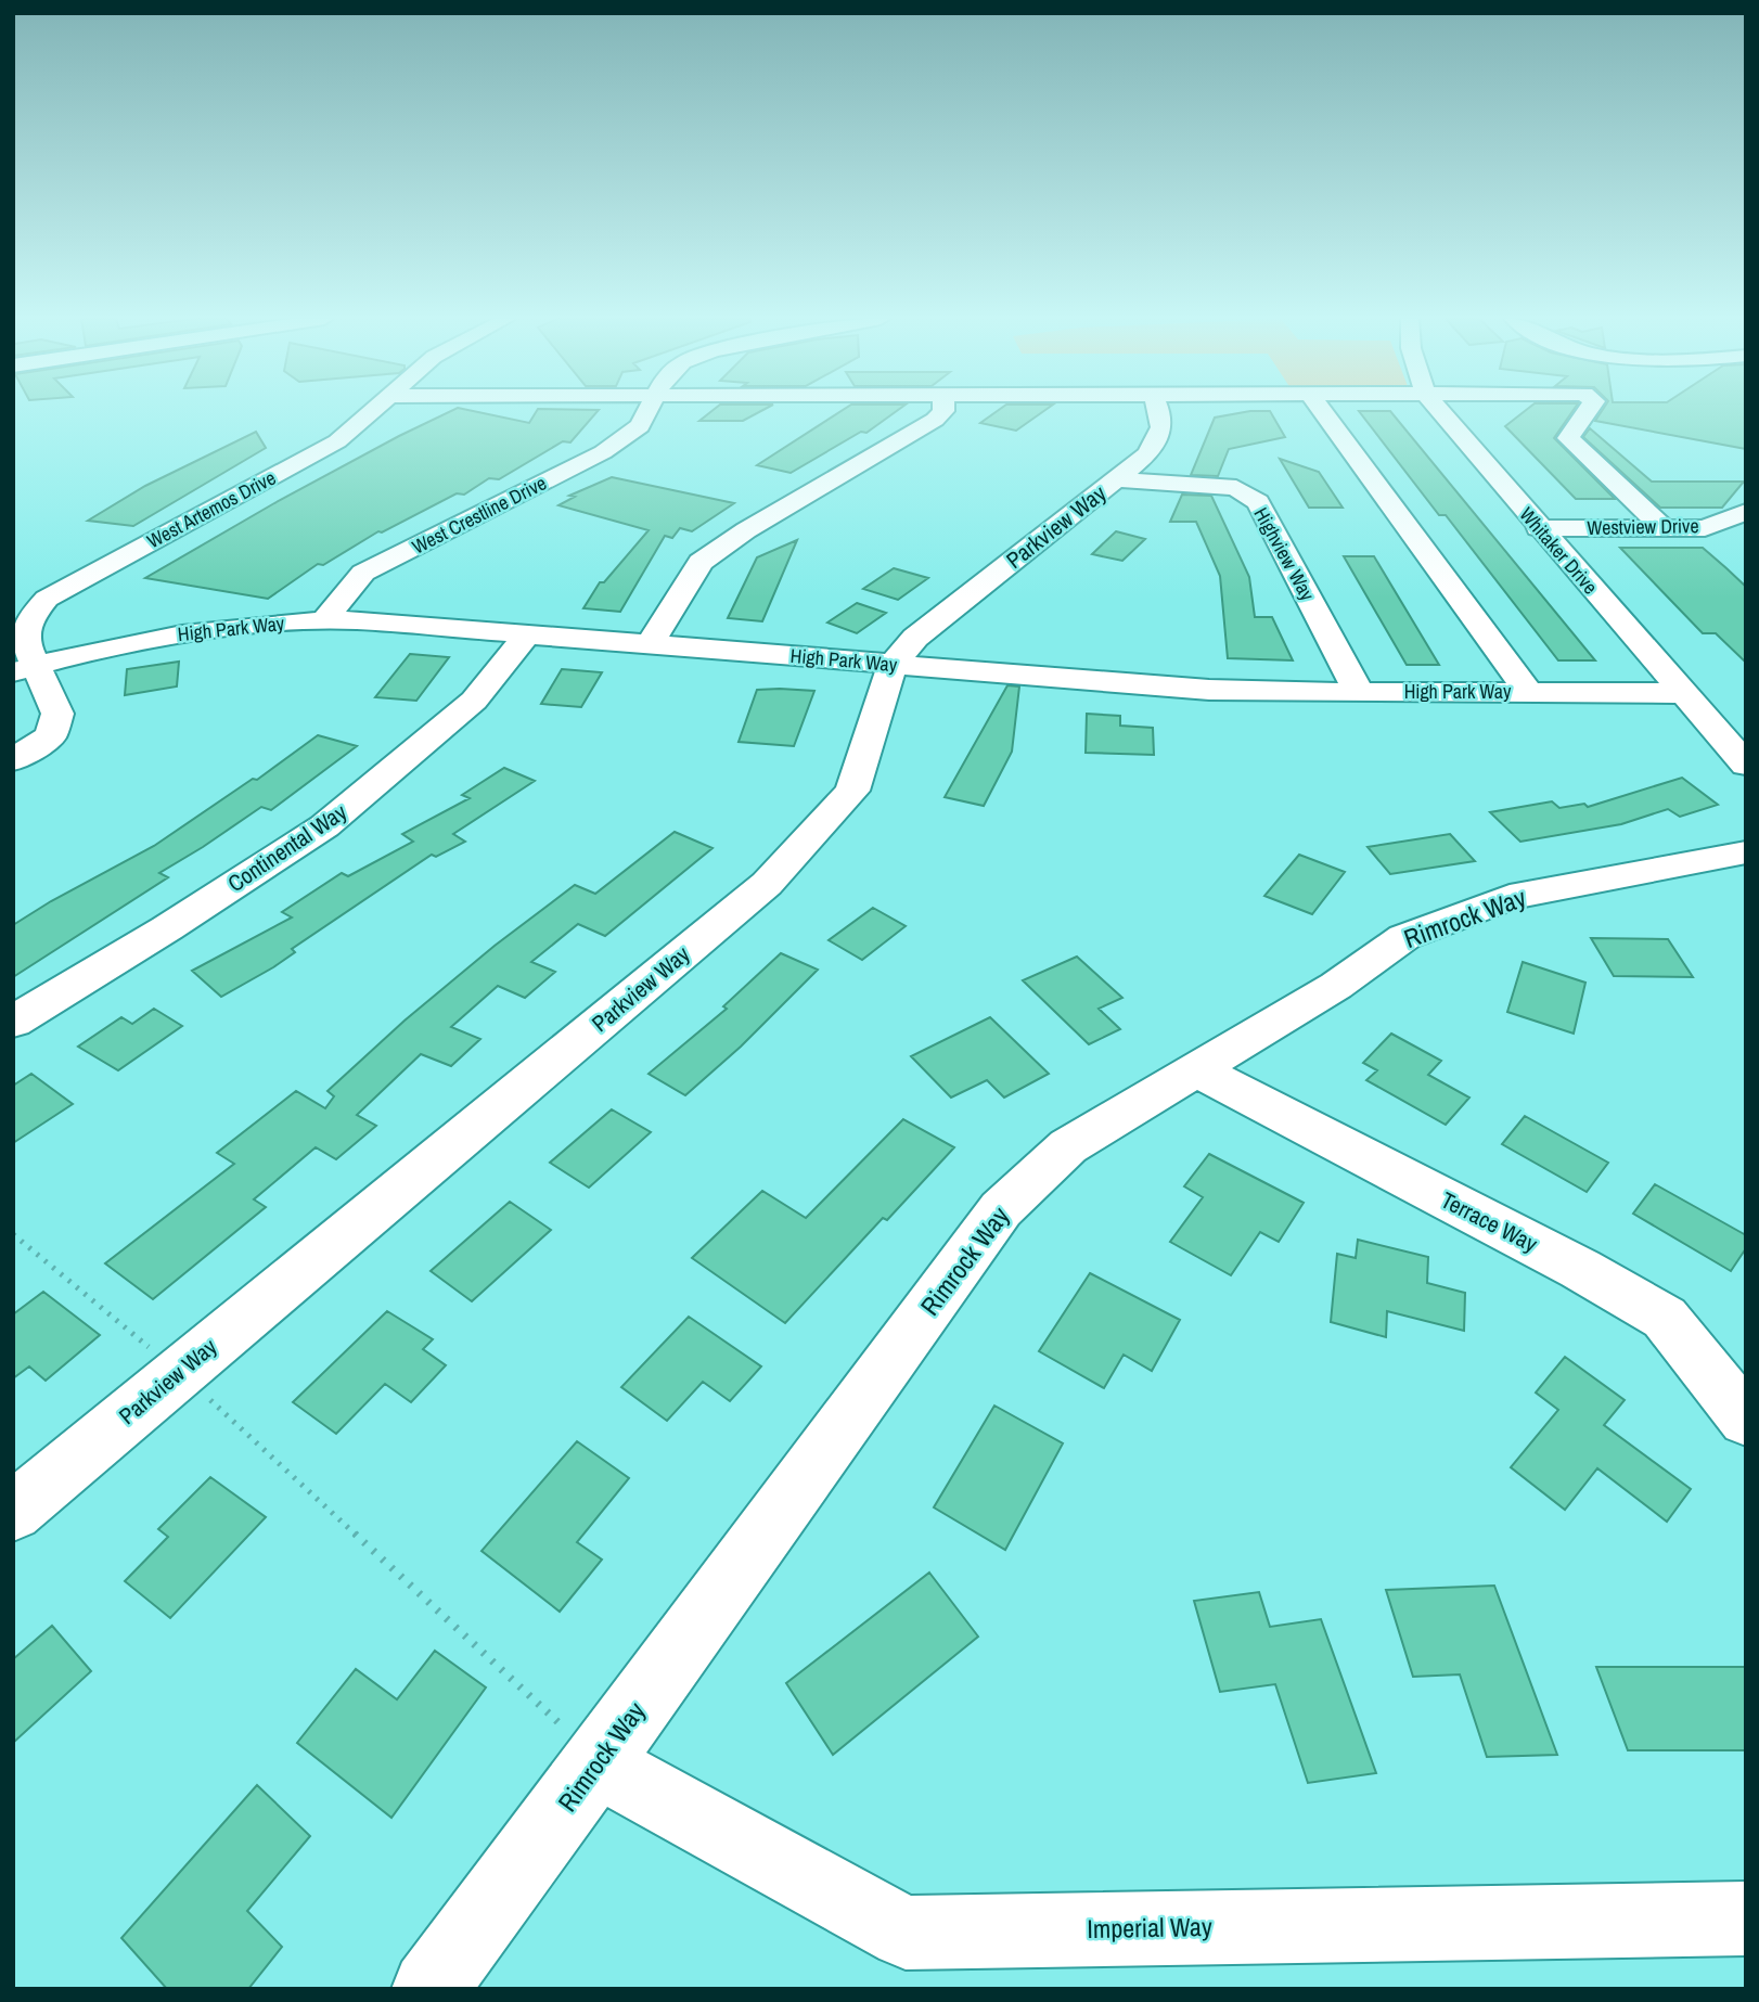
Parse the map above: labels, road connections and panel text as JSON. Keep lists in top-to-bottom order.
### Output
{
  "streets": {
    "street": [
      "West Artemos Drive",
      "West Crestline Drive",
      "Parkview Way",
      "Westview Drive",
      "Whitaker Drive",
      "Highview Way",
      "High Park Way",
      "Continental Way",
      "Rimrock Way",
      "Terrace Way",
      "Imperial Way"
    ]
  },
  "crossings": [
    ["West Artemos Drive", "High Park Way"],
    ["West Crestline Drive", "High Park Way"],
    ["Parkview Way", "Highview Way"],
    ["Parkview Way", "High Park Way"],
    ["Westview Drive", "Whitaker Drive"],
    ["Whitaker Drive", "High Park Way"],
    ["Highview Way", "High Park Way"],
    ["High Park Way", "Continental Way"],
    ["Rimrock Way", "Terrace Way"],
    ["Rimrock Way", "Imperial Way"]
  ]
}
